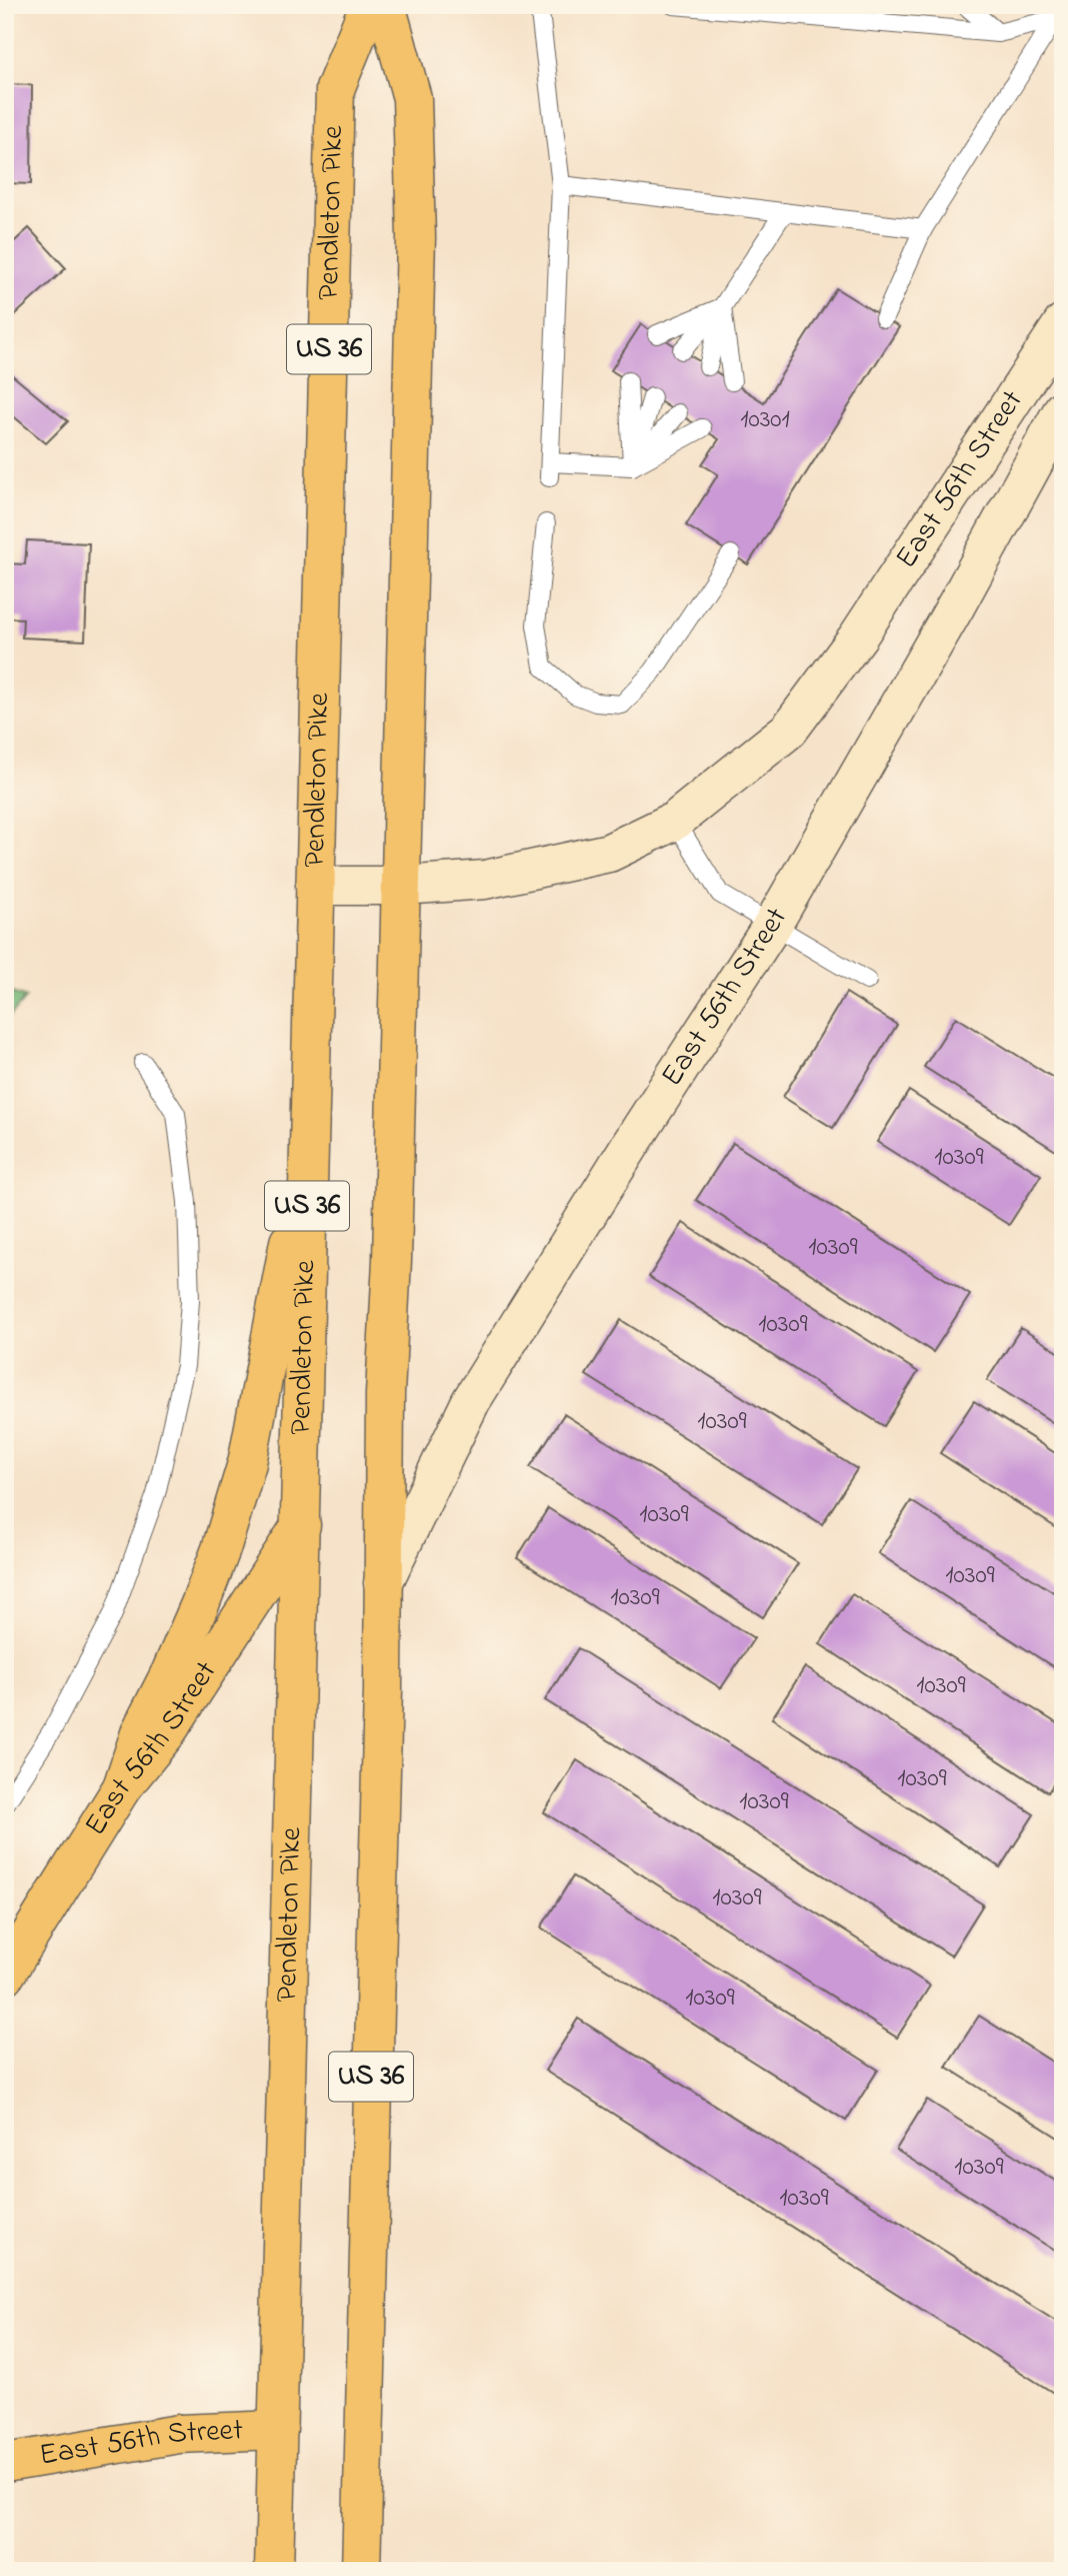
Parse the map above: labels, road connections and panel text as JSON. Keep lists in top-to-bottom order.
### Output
{
  "streets": {
    "main road": ["Pendleton Pike", "US 36", "East 56th Street"]
  },
  "crossings": [
    ["Pendleton Pike", "East 56th Street"],
    ["US 36", "East 56th Street"]
  ],
  "house_numbers": [
    "10301",
    "10309",
    "10309",
    "10309",
    "10309",
    "10309",
    "10309",
    "10309",
    "10309",
    "10309",
    "10309",
    "10309",
    "10309",
    "10309",
    "10309"
  ]
}
